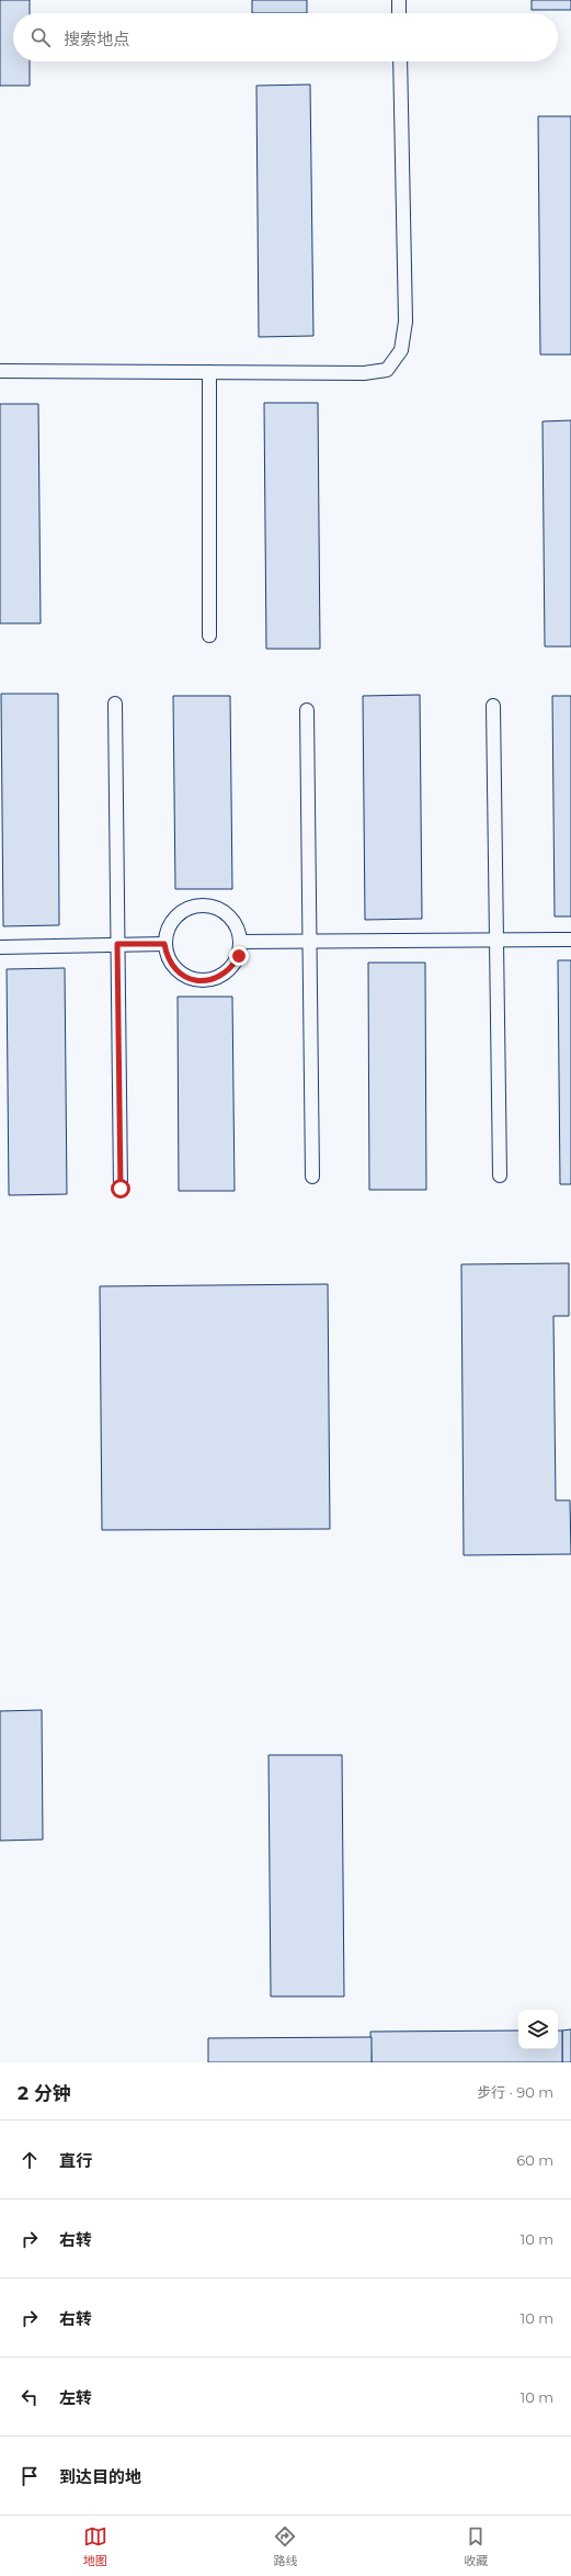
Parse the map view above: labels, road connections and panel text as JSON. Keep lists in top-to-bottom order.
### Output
{
  "page": {
    "search": "搜索地点",
    "heading": ["2 分钟", "步行 · 90 m"],
    "list": [
      ["直行", "60 m"],
      ["右转", "10 m"],
      ["右转", "10 m"],
      ["左转", "10 m"],
      "到达目的地"
    ],
    "nav": ["地图", "路线", "收藏"]
  }
}
